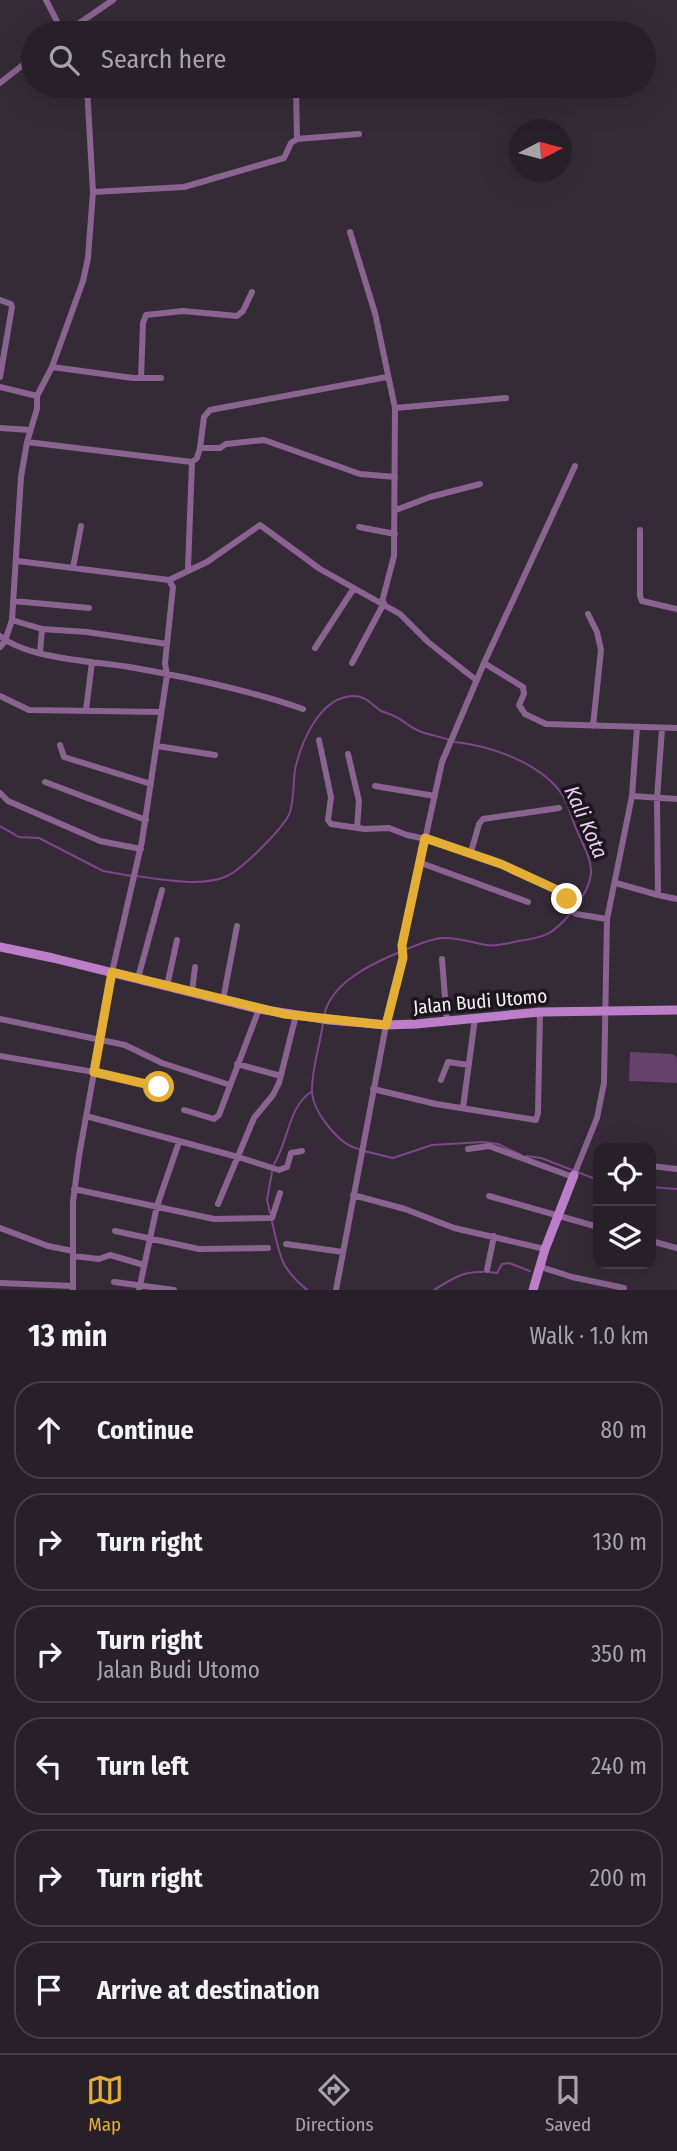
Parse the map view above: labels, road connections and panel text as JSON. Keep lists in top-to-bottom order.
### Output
{
  "streets": {
    "street": ["Jalan Budi Utomo"]
  },
  "water": ["Kali Kota"],
  "north": "right",
  "page": {
    "search": "Search here",
    "heading": ["13 min", "Walk · 1.0 km"],
    "list": [
      ["Continue", "80 m"],
      ["Turn right", "130 m"],
      ["Turn right", "Jalan Budi Utomo", "350 m"],
      ["Turn left", "240 m"],
      ["Turn right", "200 m"],
      "Arrive at destination"
    ],
    "nav": ["Map", "Directions", "Saved"]
  }
}
